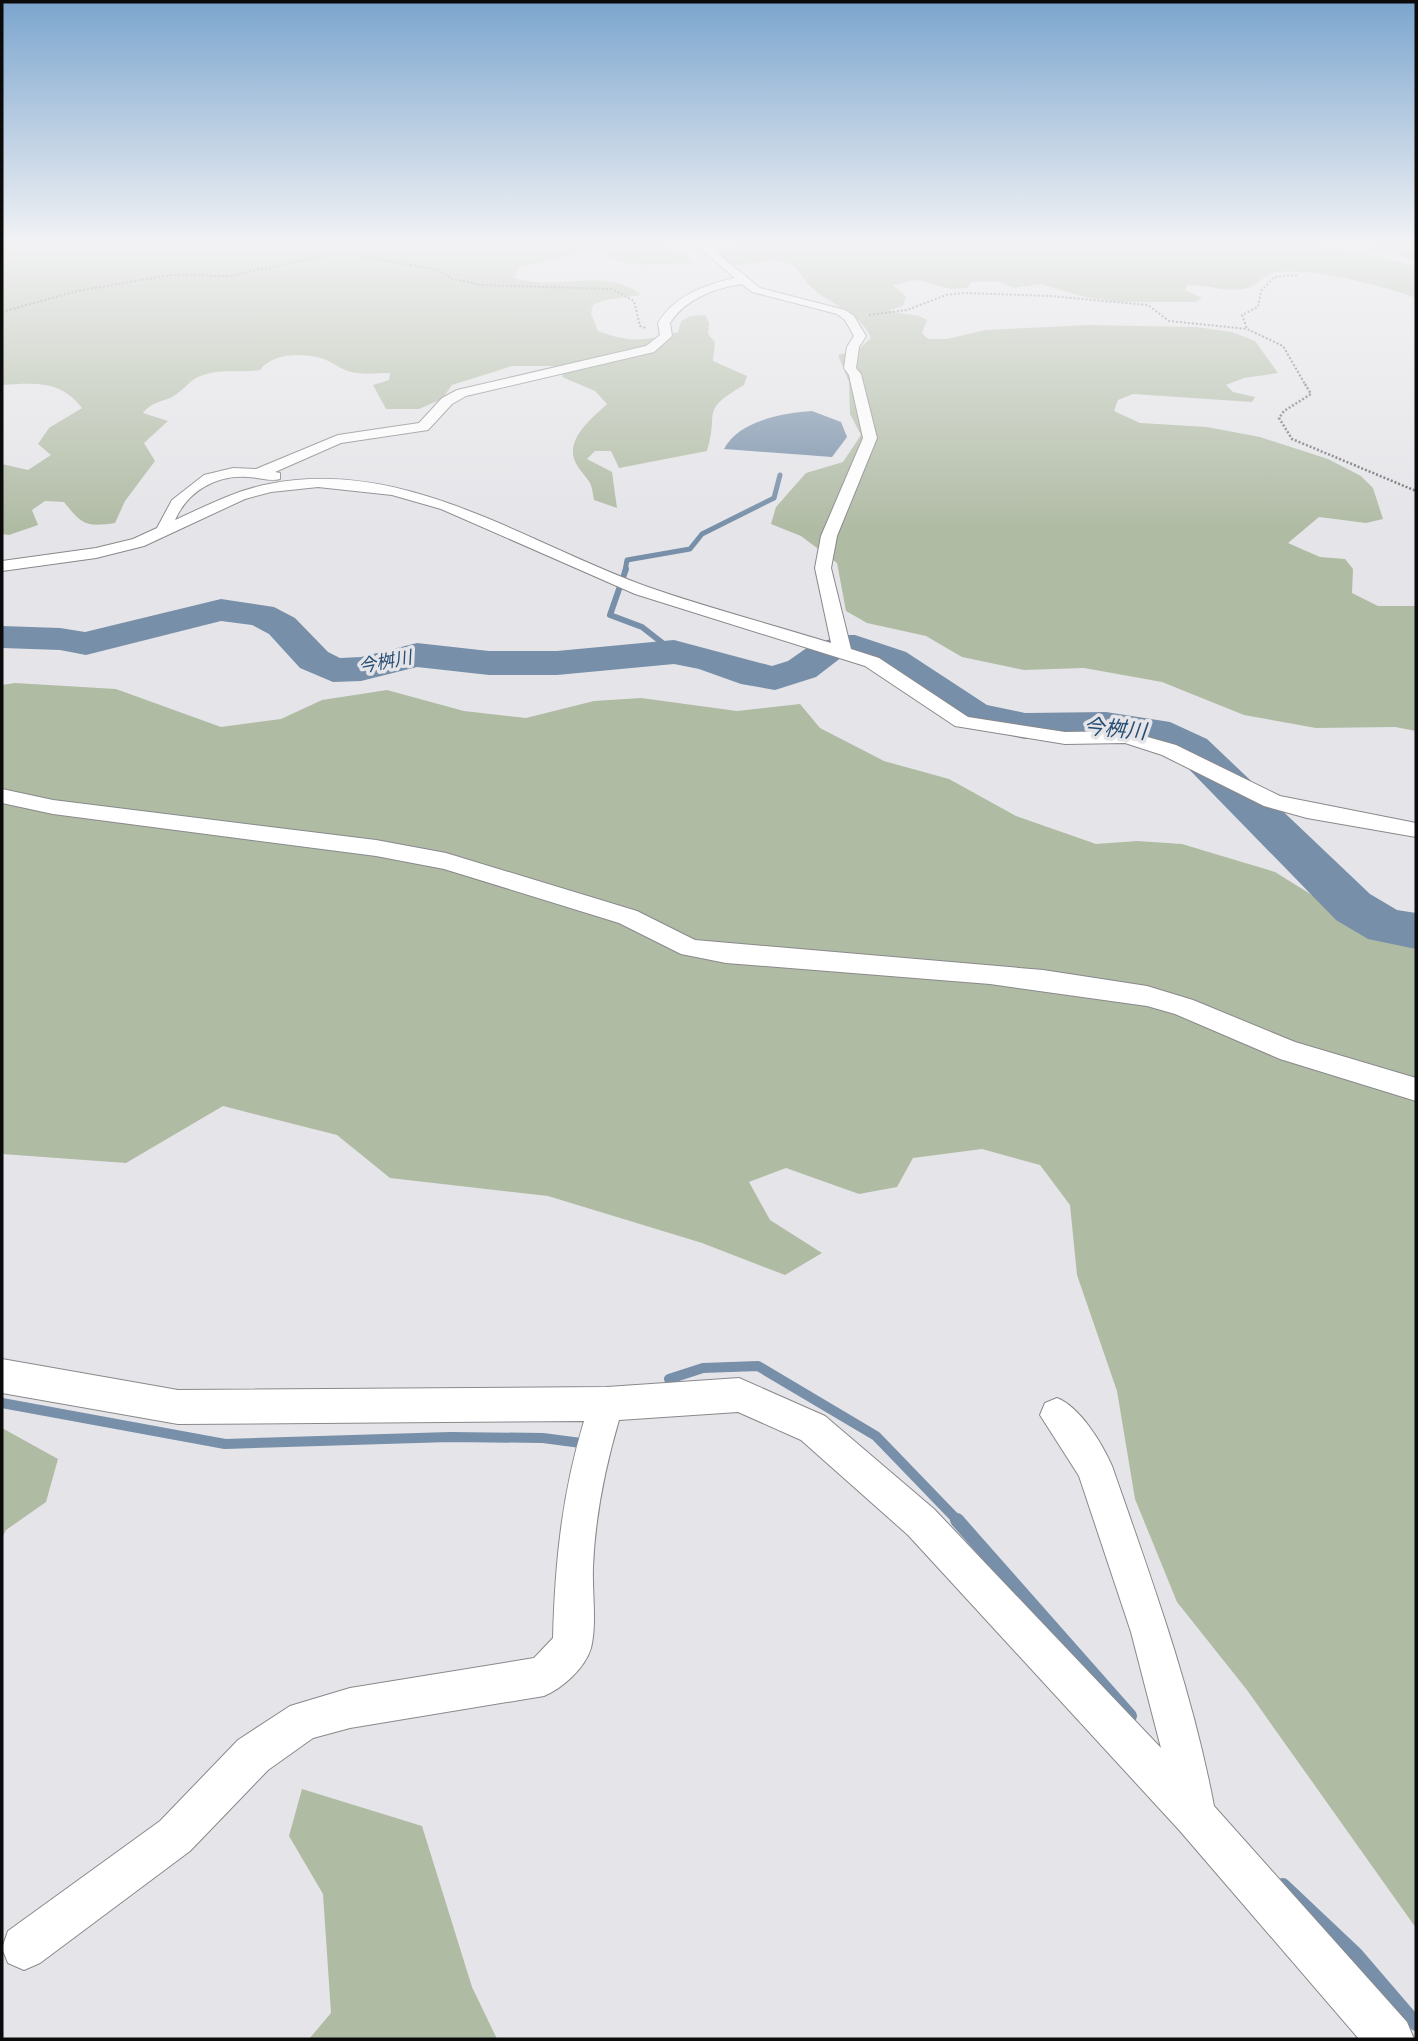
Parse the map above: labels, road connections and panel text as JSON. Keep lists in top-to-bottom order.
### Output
{
  "water": ["今桝川"]
}
